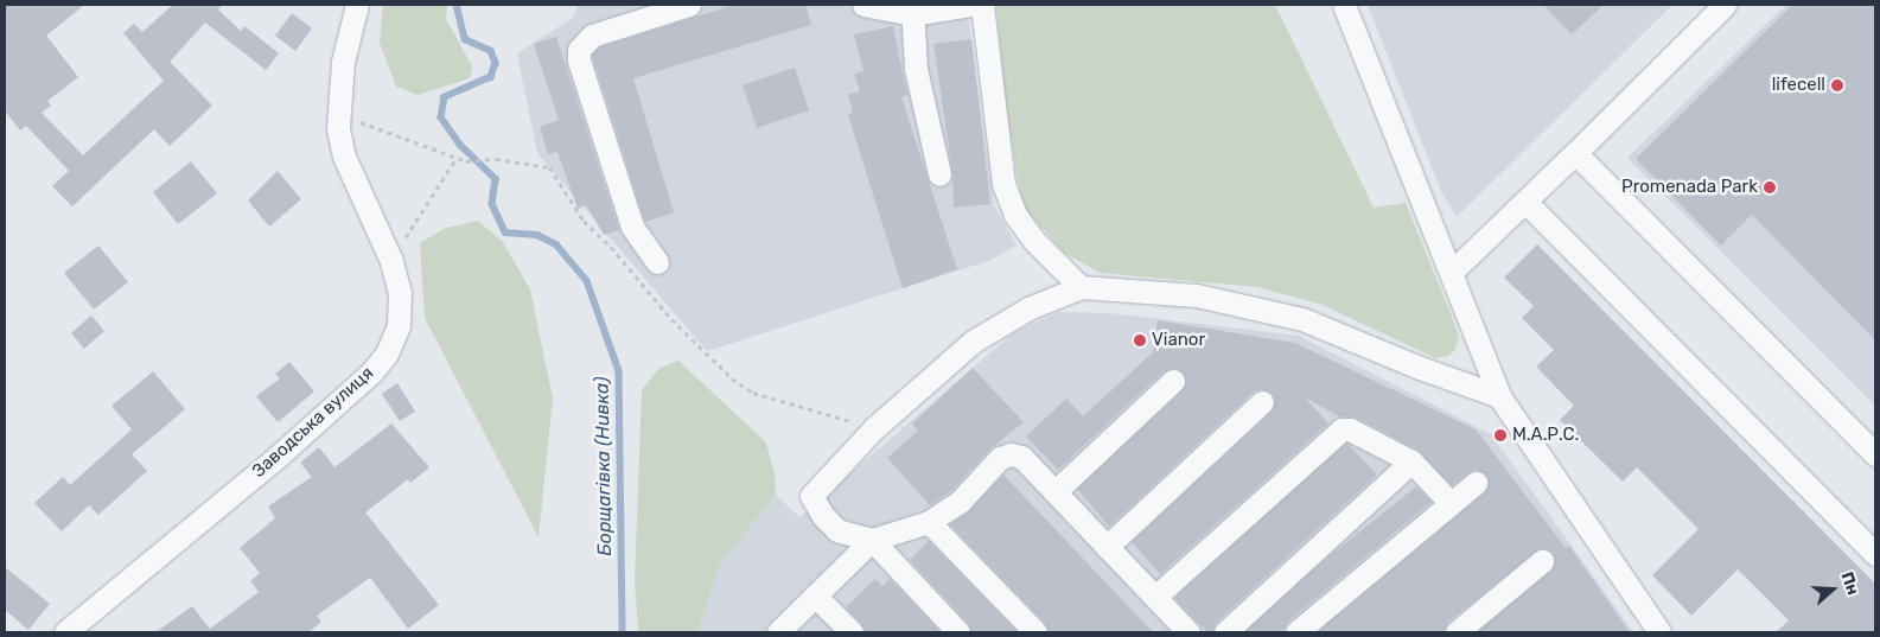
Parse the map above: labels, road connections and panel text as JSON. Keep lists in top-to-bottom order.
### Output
{
  "streets": {
    "street": ["Заводська вулиця"]
  },
  "water": ["Борщагівка (Нивка)"],
  "places": [
    "lifecell",
    "Promenada Park",
    "Vianor",
    "М.А.Р.С."
  ],
  "north": "right"
}
